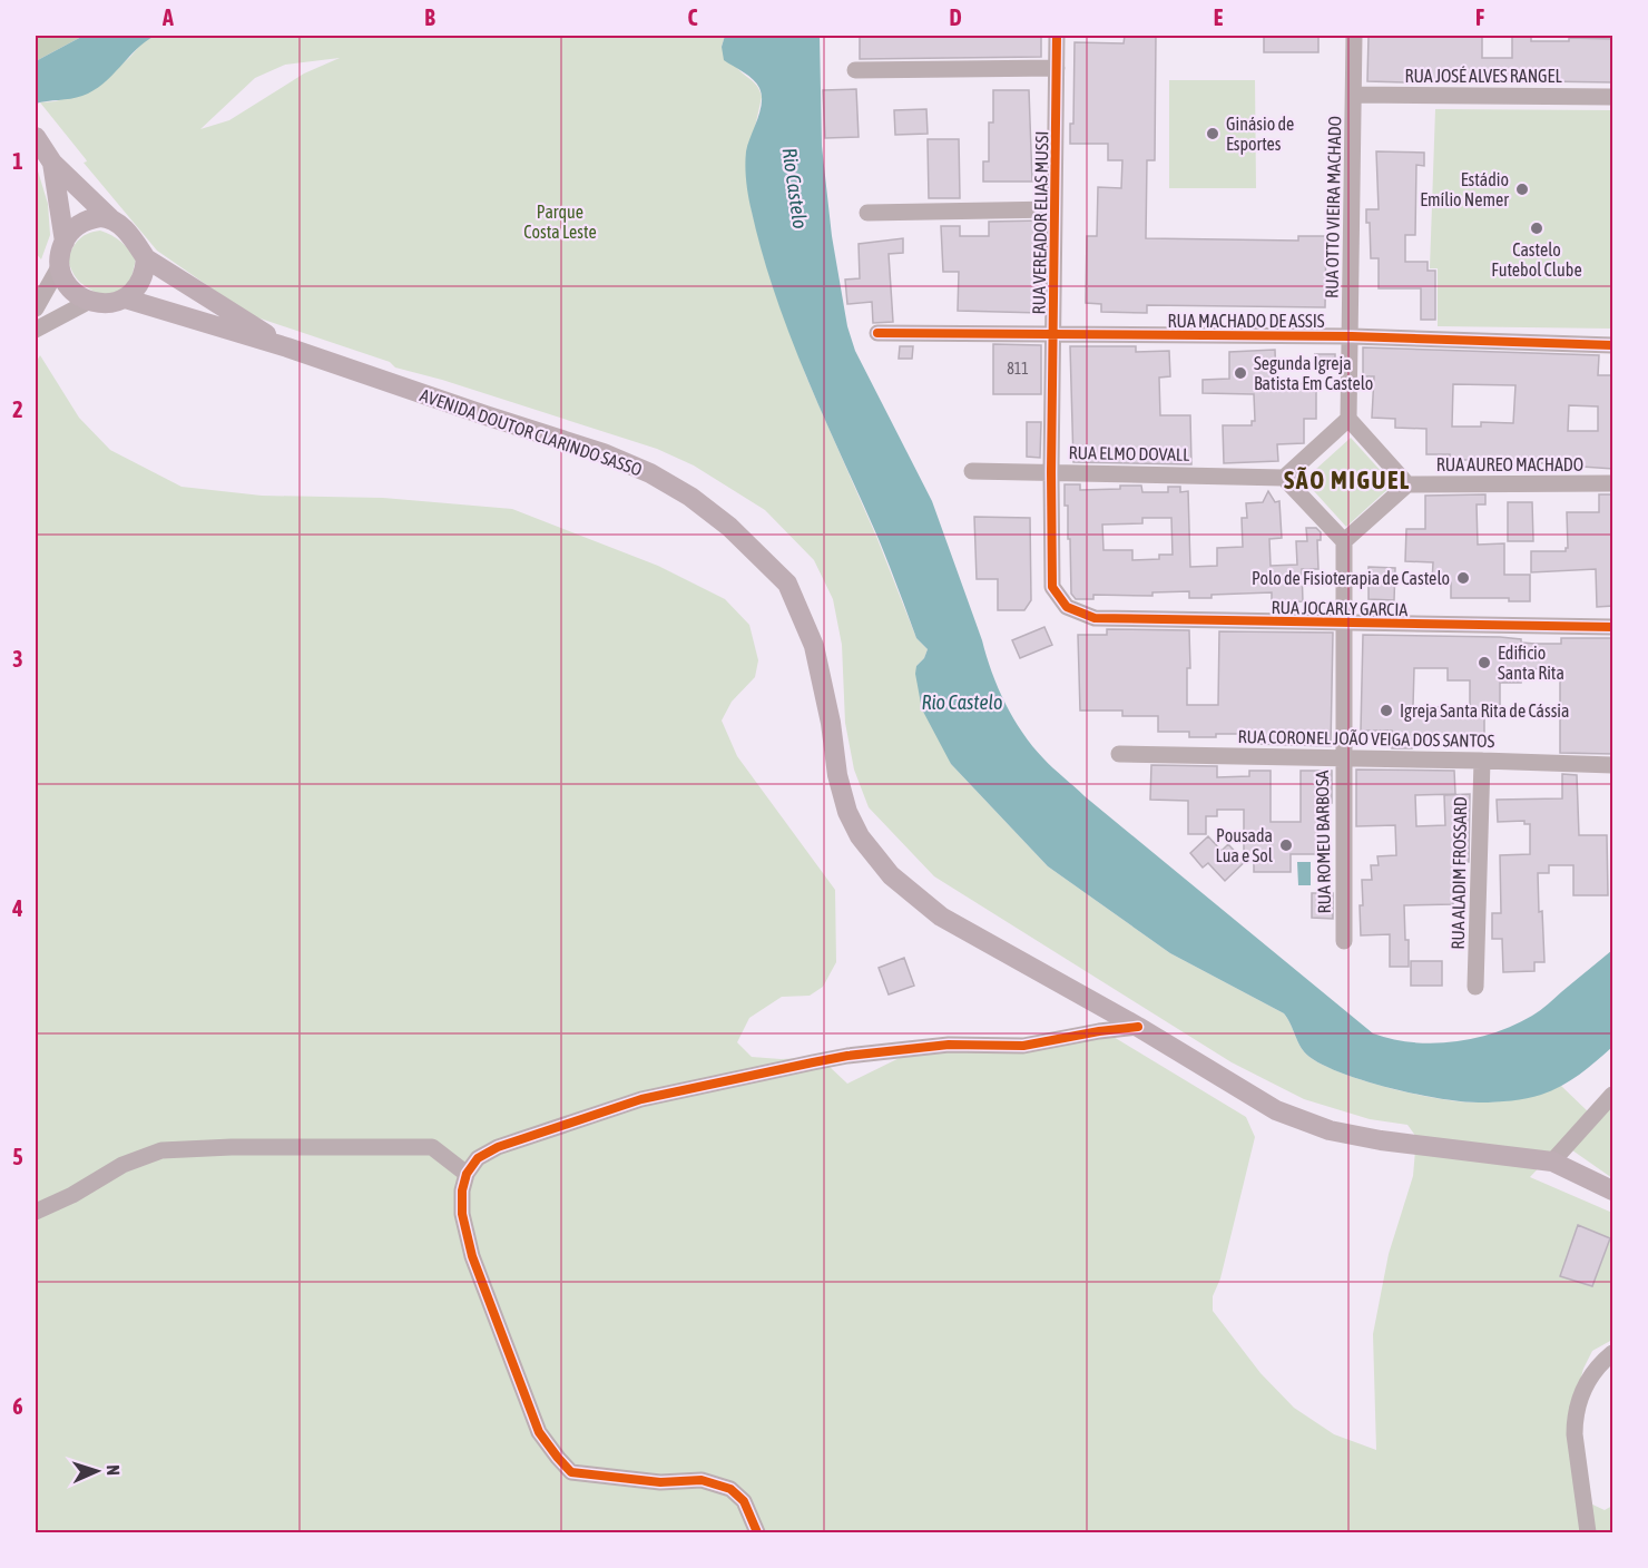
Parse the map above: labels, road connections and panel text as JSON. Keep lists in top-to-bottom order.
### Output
{
  "streets": {
    "main road": ["AVENIDA DOUTOR CLARINDO SASSO"],
    "street": [
      "RUA JOSÉ ALVES RANGEL",
      "RUA OTTO VIEIRA MACHADO",
      "RUA VEREADOR ELIAS MUSSI",
      "RUA MACHADO DE ASSIS",
      "RUA ELMO DOVALL",
      "RUA AUREO MACHADO",
      "RUA JOCARLY GARCIA",
      "RUA CORONEL JOÃO VEIGA DOS SANTOS",
      "RUA ROMEU BARBOSA",
      "RUA ALADIM FROSSARD"
    ]
  },
  "crossings": [
    ["RUA JOSÉ ALVES RANGEL", "RUA OTTO VIEIRA MACHADO"],
    ["RUA OTTO VIEIRA MACHADO", "RUA MACHADO DE ASSIS"],
    ["RUA VEREADOR ELIAS MUSSI", "RUA MACHADO DE ASSIS"],
    ["RUA VEREADOR ELIAS MUSSI", "RUA ELMO DOVALL"],
    ["RUA VEREADOR ELIAS MUSSI", "RUA JOCARLY GARCIA"],
    ["RUA JOCARLY GARCIA", "RUA ROMEU BARBOSA"],
    ["RUA CORONEL JOÃO VEIGA DOS SANTOS", "RUA ROMEU BARBOSA"],
    ["RUA CORONEL JOÃO VEIGA DOS SANTOS", "RUA ALADIM FROSSARD"]
  ],
  "districts": ["SÃO MIGUEL"],
  "water": ["Rio Castelo"],
  "parks": ["Parque Costa Leste"],
  "places": [
    "Ginásio de Esportes",
    "Estádio Emílio Nemer",
    "Castelo Futebol Clube",
    "Segunda Igreja Batista Em Castelo",
    "Polo de Fisioterapia de Castelo",
    "Edificio Santa Rita",
    "Igreja Santa Rita de Cássia",
    "Pousada Lua e Sol"
  ],
  "house_numbers": ["811"],
  "north": "right",
  "grid": {
    "columns": [
      "A",
      "B",
      "C",
      "D",
      "E",
      "F"
    ],
    "rows": [
      "1",
      "2",
      "3",
      "4",
      "5",
      "6"
    ]
  }
}
